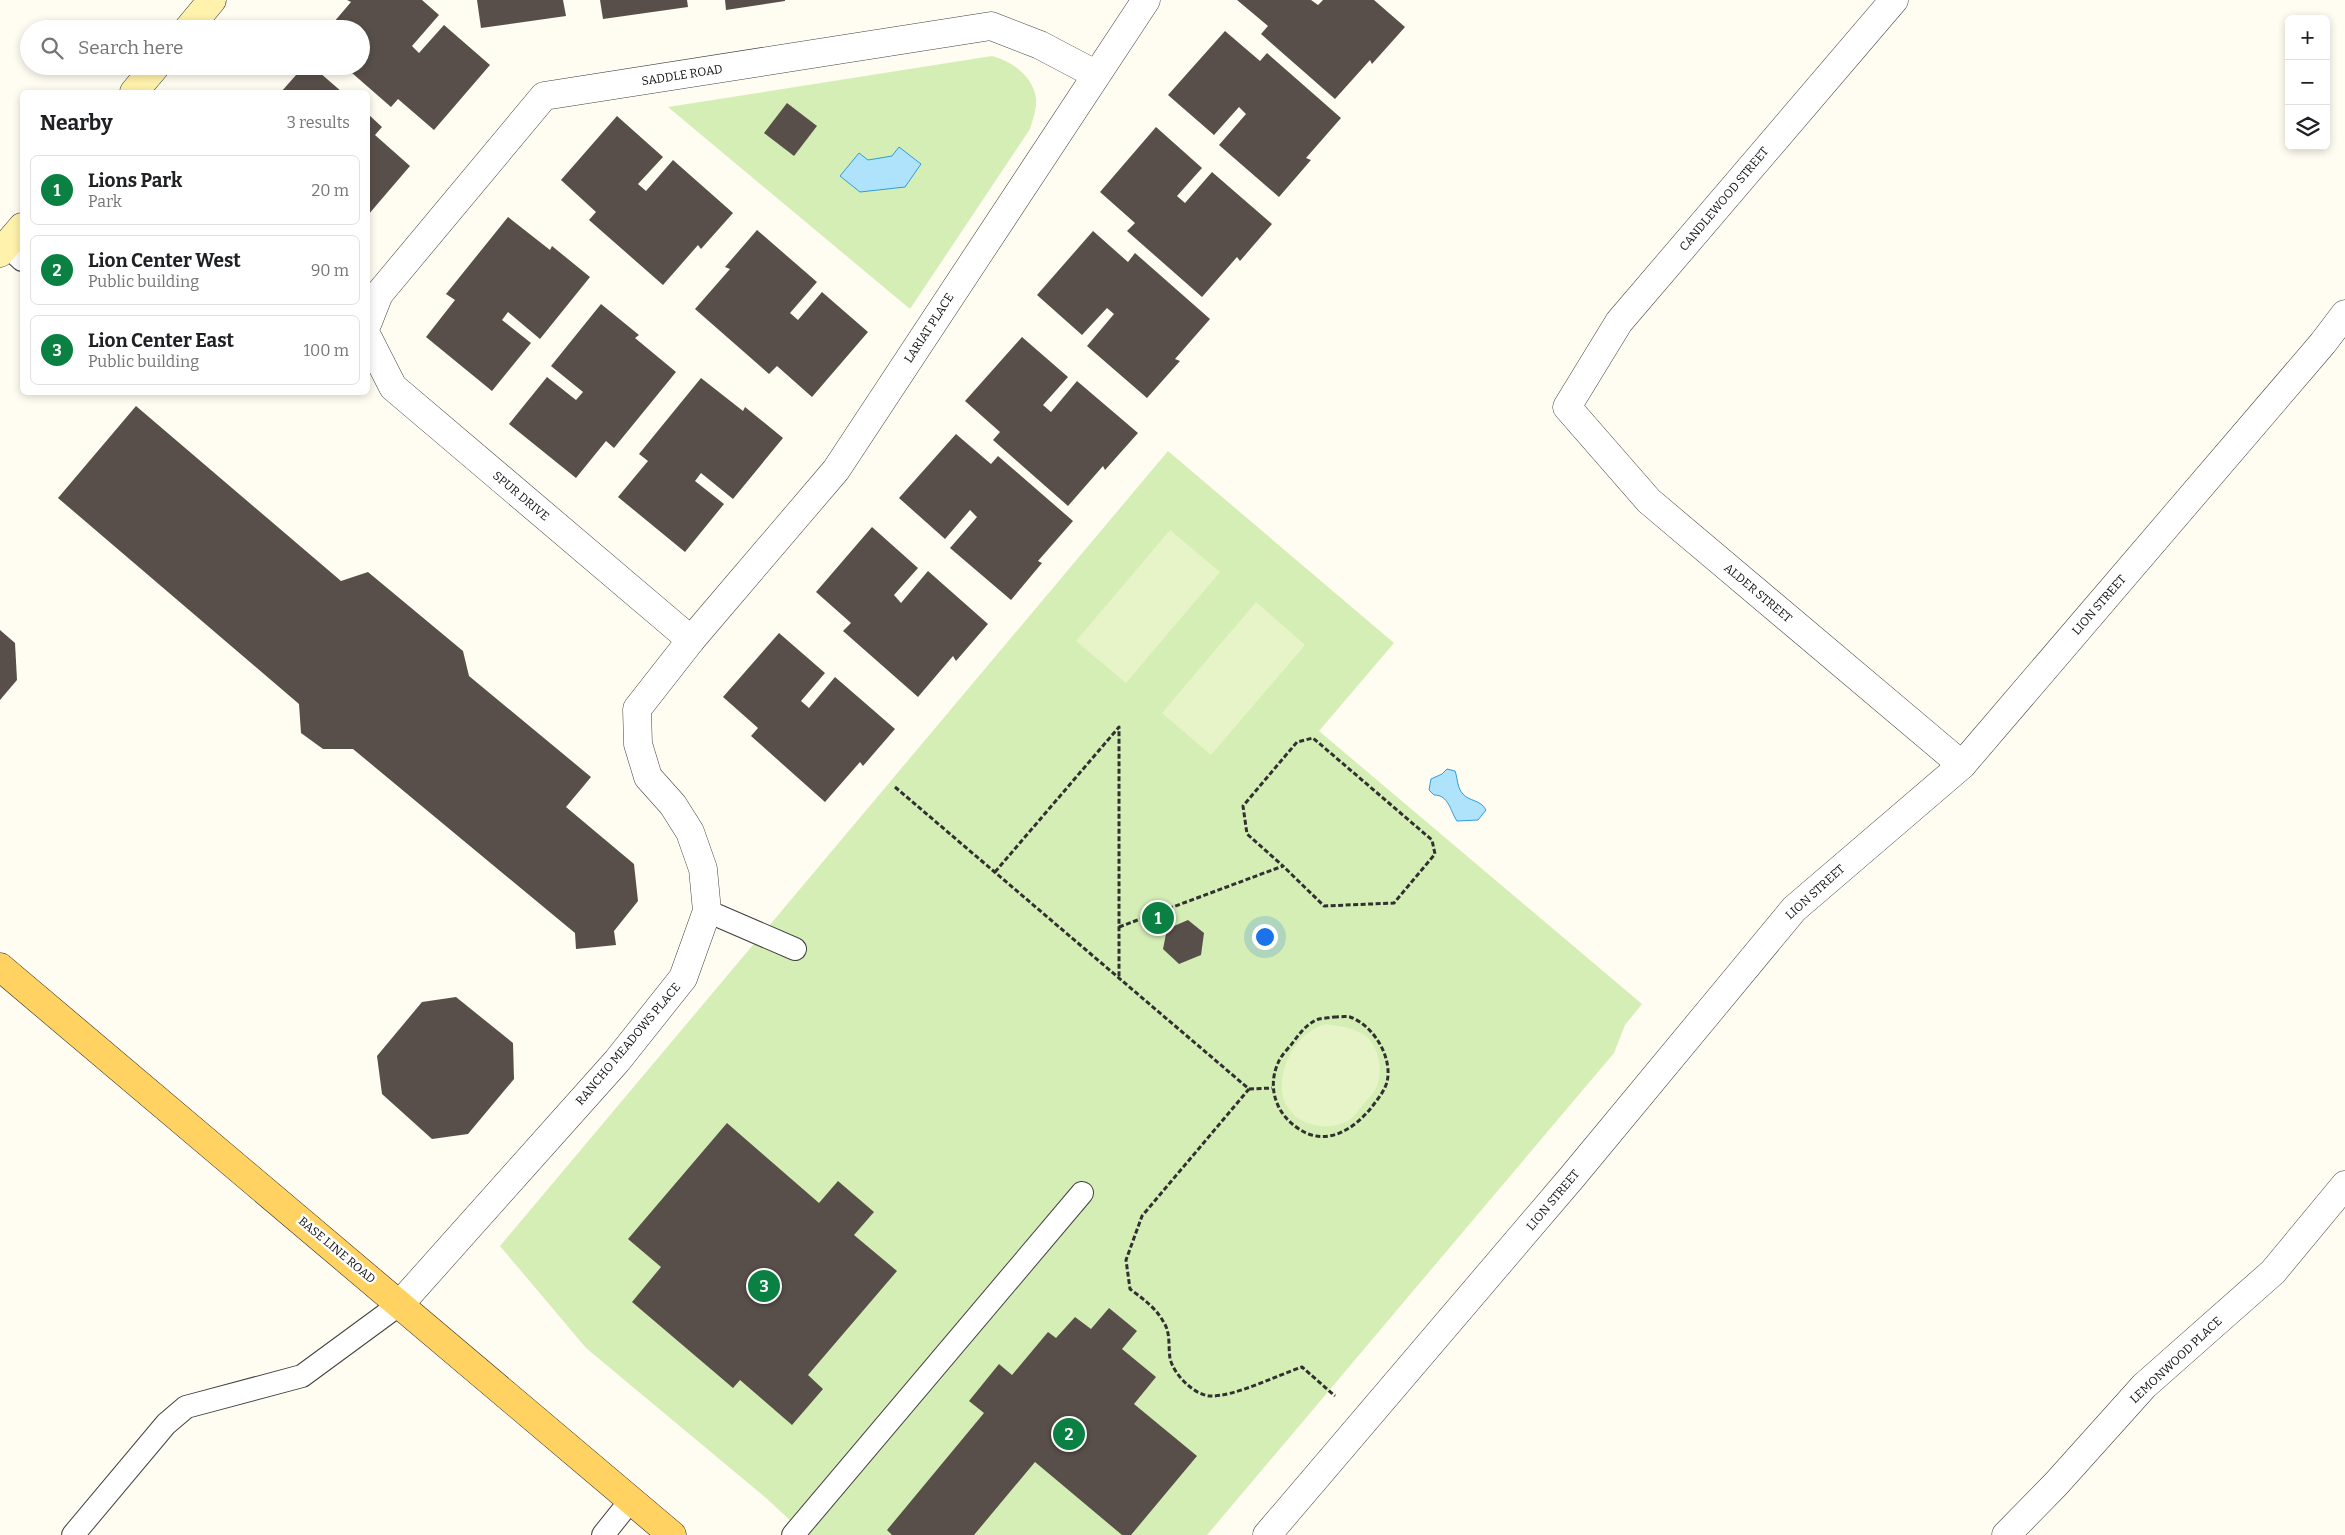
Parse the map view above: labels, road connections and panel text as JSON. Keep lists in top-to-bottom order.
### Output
{
  "streets": {
    "main road": ["BASE LINE ROAD"],
    "street": [
      "SADDLE ROAD",
      "CANDLEWOOD STREET",
      "LARIAT PLACE",
      "SPUR DRIVE",
      "ALDER STREET",
      "LION STREET",
      "RANCHO MEADOWS PLACE",
      "LEMONWOOD PLACE"
    ]
  },
  "crossings": [
    ["SADDLE ROAD", "LARIAT PLACE"],
    ["CANDLEWOOD STREET", "ALDER STREET"],
    ["LARIAT PLACE", "SPUR DRIVE"],
    ["LARIAT PLACE", "RANCHO MEADOWS PLACE"],
    ["SPUR DRIVE", "RANCHO MEADOWS PLACE"],
    ["ALDER STREET", "LION STREET"],
    ["RANCHO MEADOWS PLACE", "BASE LINE ROAD"]
  ],
  "page": {
    "map_buttons": ["+", "−"],
    "search": "Search here",
    "heading": ["Nearby", "3 results"],
    "list": [
      {
        "mark": "1",
        "name": "Lions Park",
        "note": "Park",
        "value": "20 m"
      },
      {
        "mark": "2",
        "name": "Lion Center West",
        "note": "Public building",
        "value": "90 m"
      },
      {
        "mark": "3",
        "name": "Lion Center East",
        "note": "Public building",
        "value": "100 m"
      }
    ],
    "pins": ["1", "3", "2"]
  }
}
